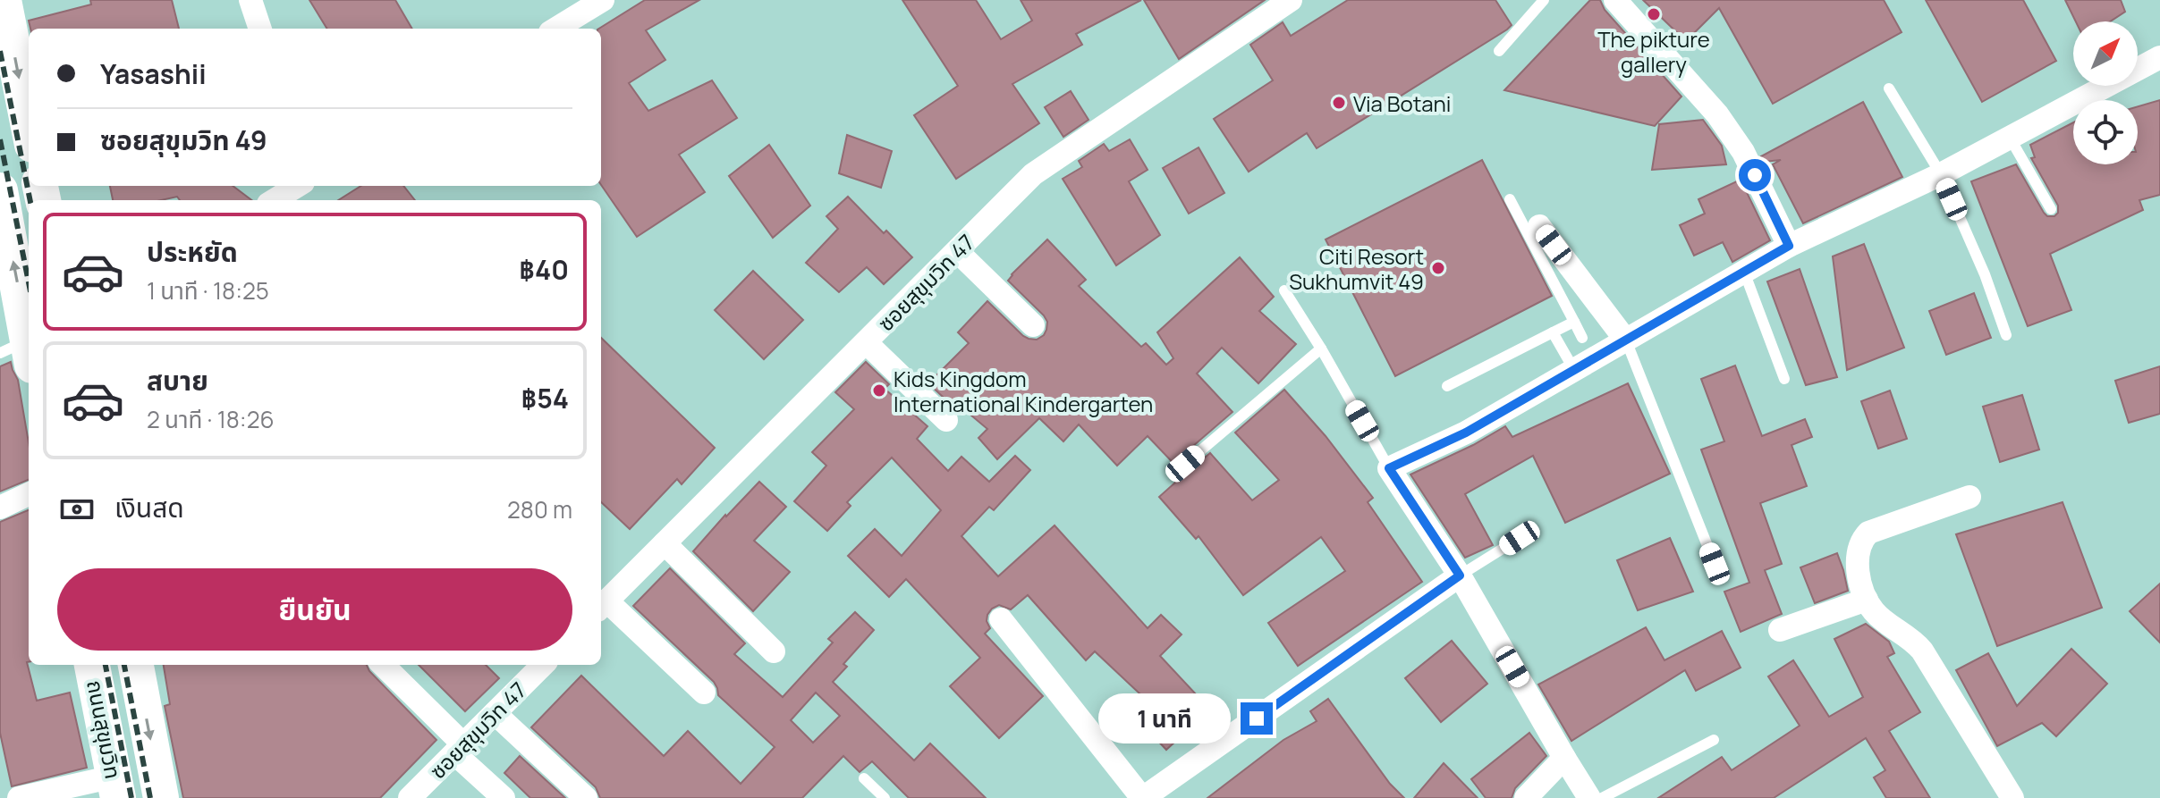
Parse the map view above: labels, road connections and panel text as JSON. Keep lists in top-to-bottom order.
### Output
{
  "streets": {
    "main road": ["ถนนสุขุมวิท"],
    "street": ["ซอยสุขุมวิท 47"]
  },
  "places": [
    "The pikture gallery",
    "Via Botani",
    "Citi Resort Sukhumvit 49",
    "Kids Kingdom International Kindergarten"
  ],
  "north": "top right",
  "page": {
    "banner": ["Yasashii", "ซอยสุขุมวิท 49"],
    "list": [
      {
        "name": "ประหยัด",
        "note": "1 นาที · 18:25",
        "value": "฿40"
      },
      {
        "name": "สบาย",
        "note": "2 นาที · 18:26",
        "value": "฿54"
      }
    ],
    "pay": ["เงินสด", "280 m"],
    "buttons": "ยืนยัน",
    "bubble": "1 นาที"
  }
}
